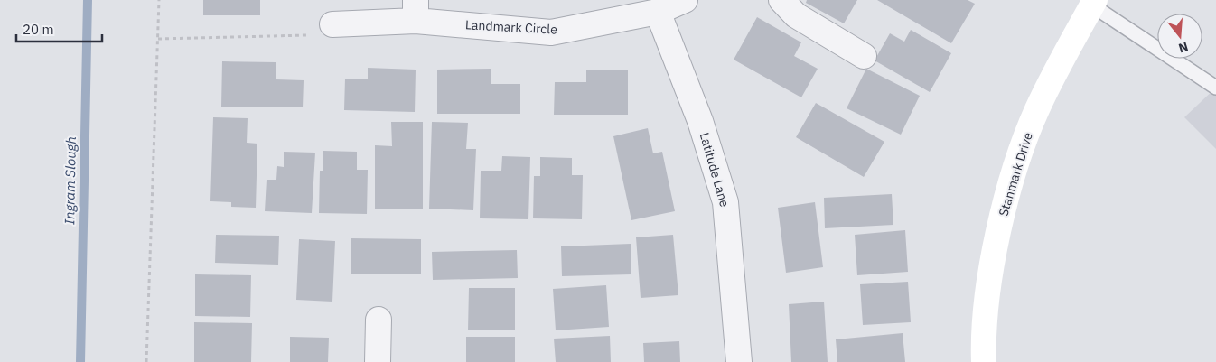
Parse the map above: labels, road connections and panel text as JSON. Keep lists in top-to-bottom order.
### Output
{
  "streets": {
    "main road": ["Stanmark Drive"],
    "street": ["Landmark Circle", "Latitude Lane"]
  },
  "crossings": [
    ["Landmark Circle", "Latitude Lane"]
  ],
  "water": ["Ingram Slough"],
  "scale_bar": "20 m",
  "north": "bottom"
}
